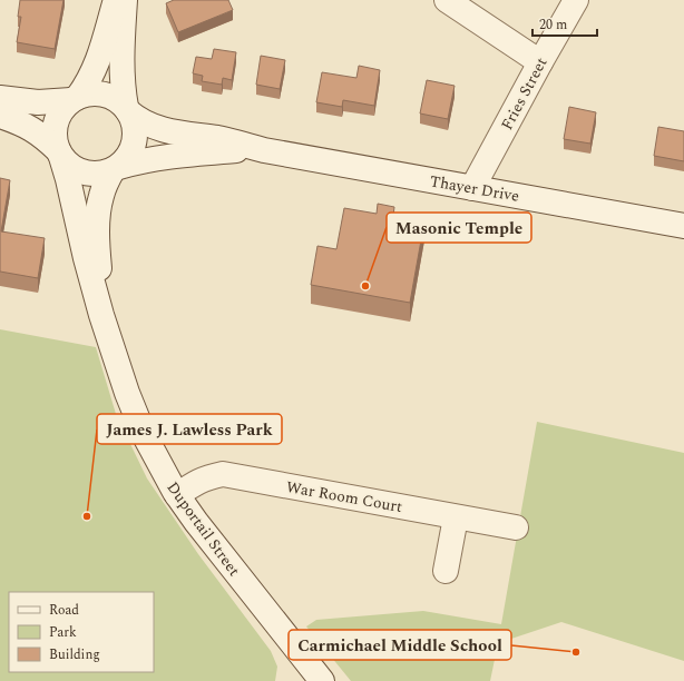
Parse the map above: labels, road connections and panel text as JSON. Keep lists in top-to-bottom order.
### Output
{
  "streets": {
    "street": [
      "Fries Street",
      "Thayer Drive",
      "War Room Court",
      "Duportail Street"
    ]
  },
  "crossings": [
    ["Fries Street", "Thayer Drive"],
    ["Thayer Drive", "Duportail Street"],
    ["War Room Court", "Duportail Street"]
  ],
  "places": ["Masonic Temple", "James J. Lawless Park", "Carmichael Middle School"],
  "legend": ["Road", "Park", "Building"],
  "scale_bar": "20 m"
}
